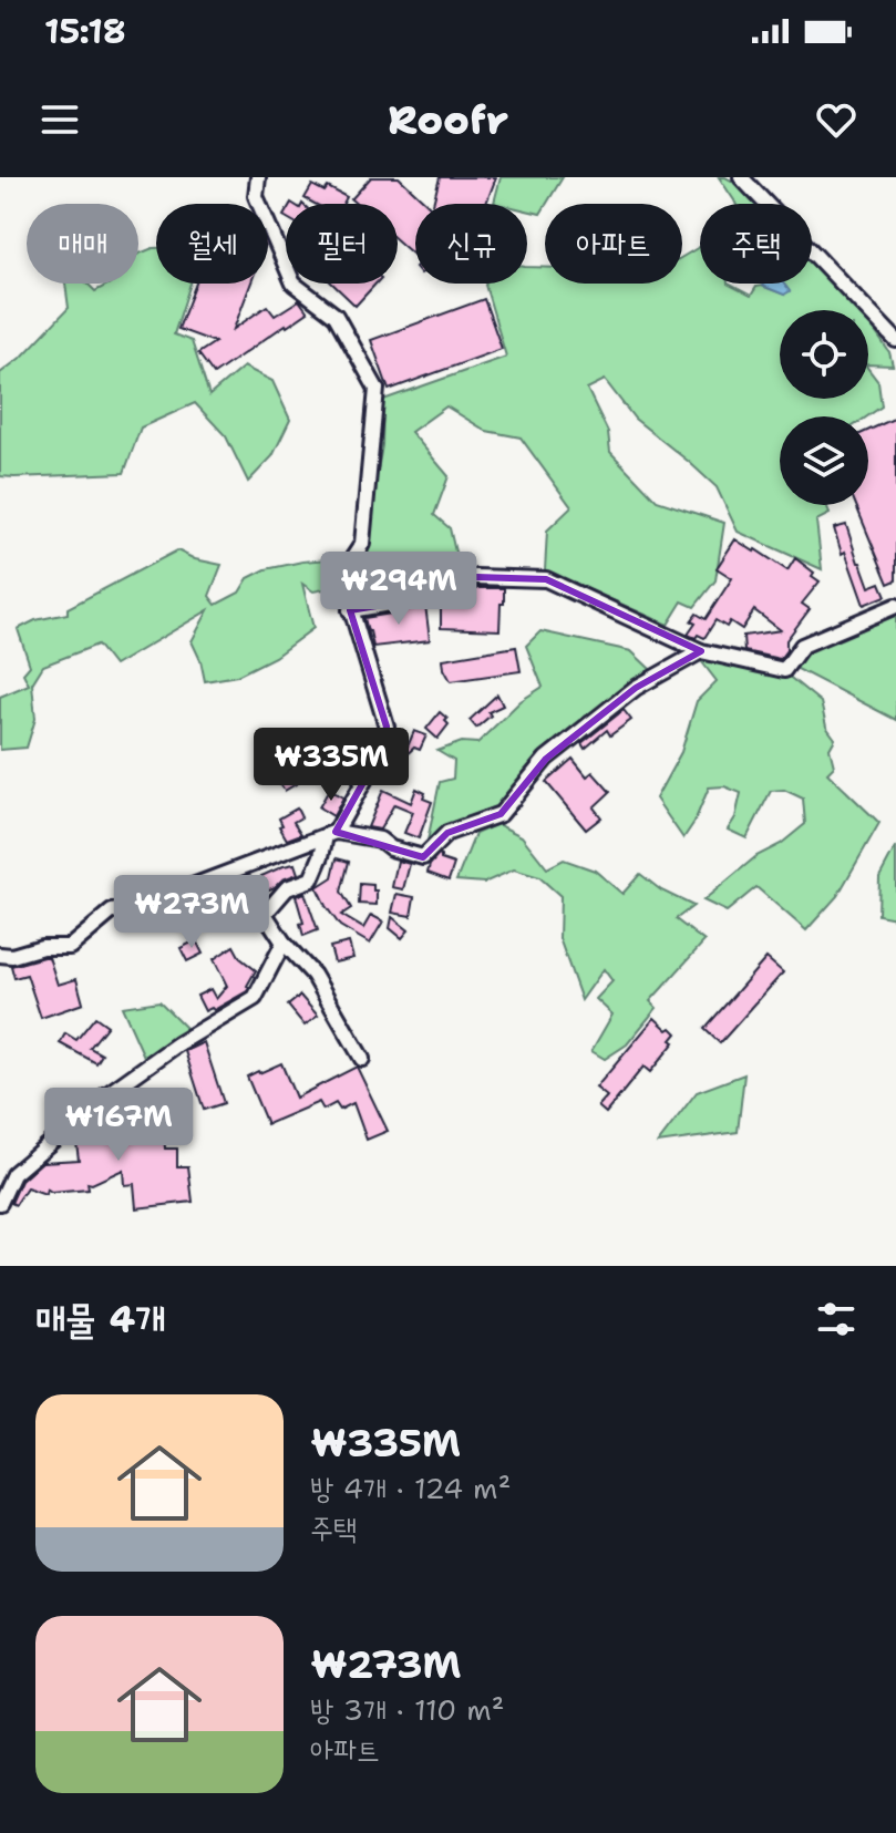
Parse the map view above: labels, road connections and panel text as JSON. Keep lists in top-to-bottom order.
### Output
{
  "page": {
    "status": "15:18",
    "header": "Roofr",
    "chip": [
      "매매",
      "월세",
      "필터",
      "신규",
      "아파트",
      "주택"
    ],
    "price": [
      "₩294M",
      "₩335M",
      "₩273M",
      "₩167M"
    ],
    "heading": "매물 4개",
    "list": [
      {
        "name": "₩335M",
        "note": "방 4개 · 124 m² · 주택"
      },
      {
        "name": "₩273M",
        "note": "방 3개 · 110 m² · 아파트"
      }
    ]
  }
}
